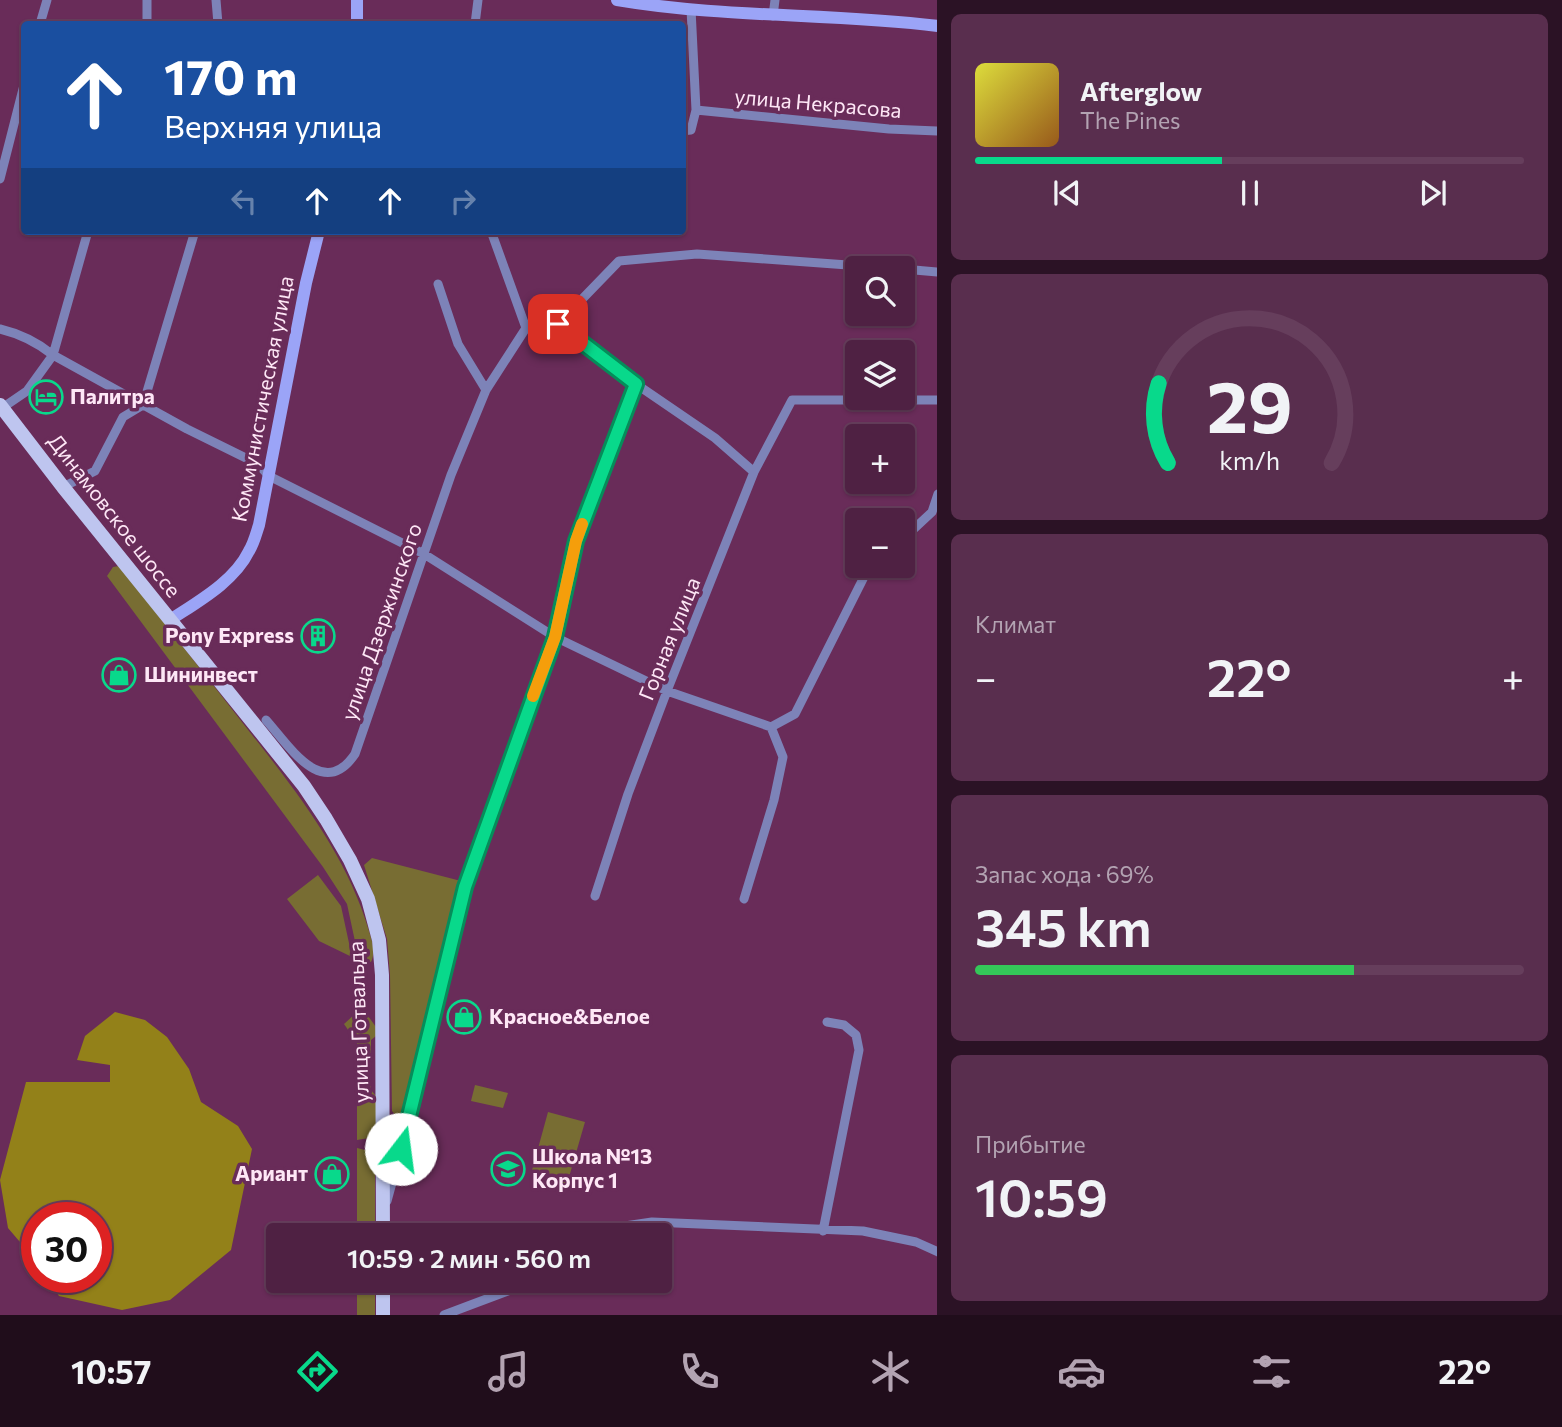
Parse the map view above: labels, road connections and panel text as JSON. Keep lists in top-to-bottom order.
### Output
{
  "streets": {
    "main road": ["Динамовское шоссе", "улица Готвальда"],
    "street": [
      "улица Некрасова",
      "Коммунистическая улица",
      "улица Дзержинского",
      "Горная улица"
    ]
  },
  "crossings": [
    ["Коммунистическая улица", "Динамовское шоссе"],
    ["Коммунистическая улица", "улица Готвальда"],
    ["Динамовское шоссе", "улица Готвальда"]
  ],
  "places": {
    "hotel": ["Палитра"],
    "building": ["Pony Express"],
    "shop": ["Шининвест", "Красное&Белое", "Ариант"],
    "school or university": ["Школа №13 Корпус 1"]
  },
  "page": {
    "turn": ["170 m", "Верхняя улица"],
    "song": ["Afterglow", "The Pines"],
    "map_buttons": ["+", "−"],
    "tile": [
      "Климат",
      ["Запас хода · 69%", "345 km"],
      ["Прибытие", "10:59"]
    ],
    "heat": ["−", "22°", "+"],
    "limit": "30",
    "trip": "10:59 · 2 мин · 560 m",
    "tabs": ["10:57", "22°"],
    "gauge": ["29", "km/h"]
  }
}
